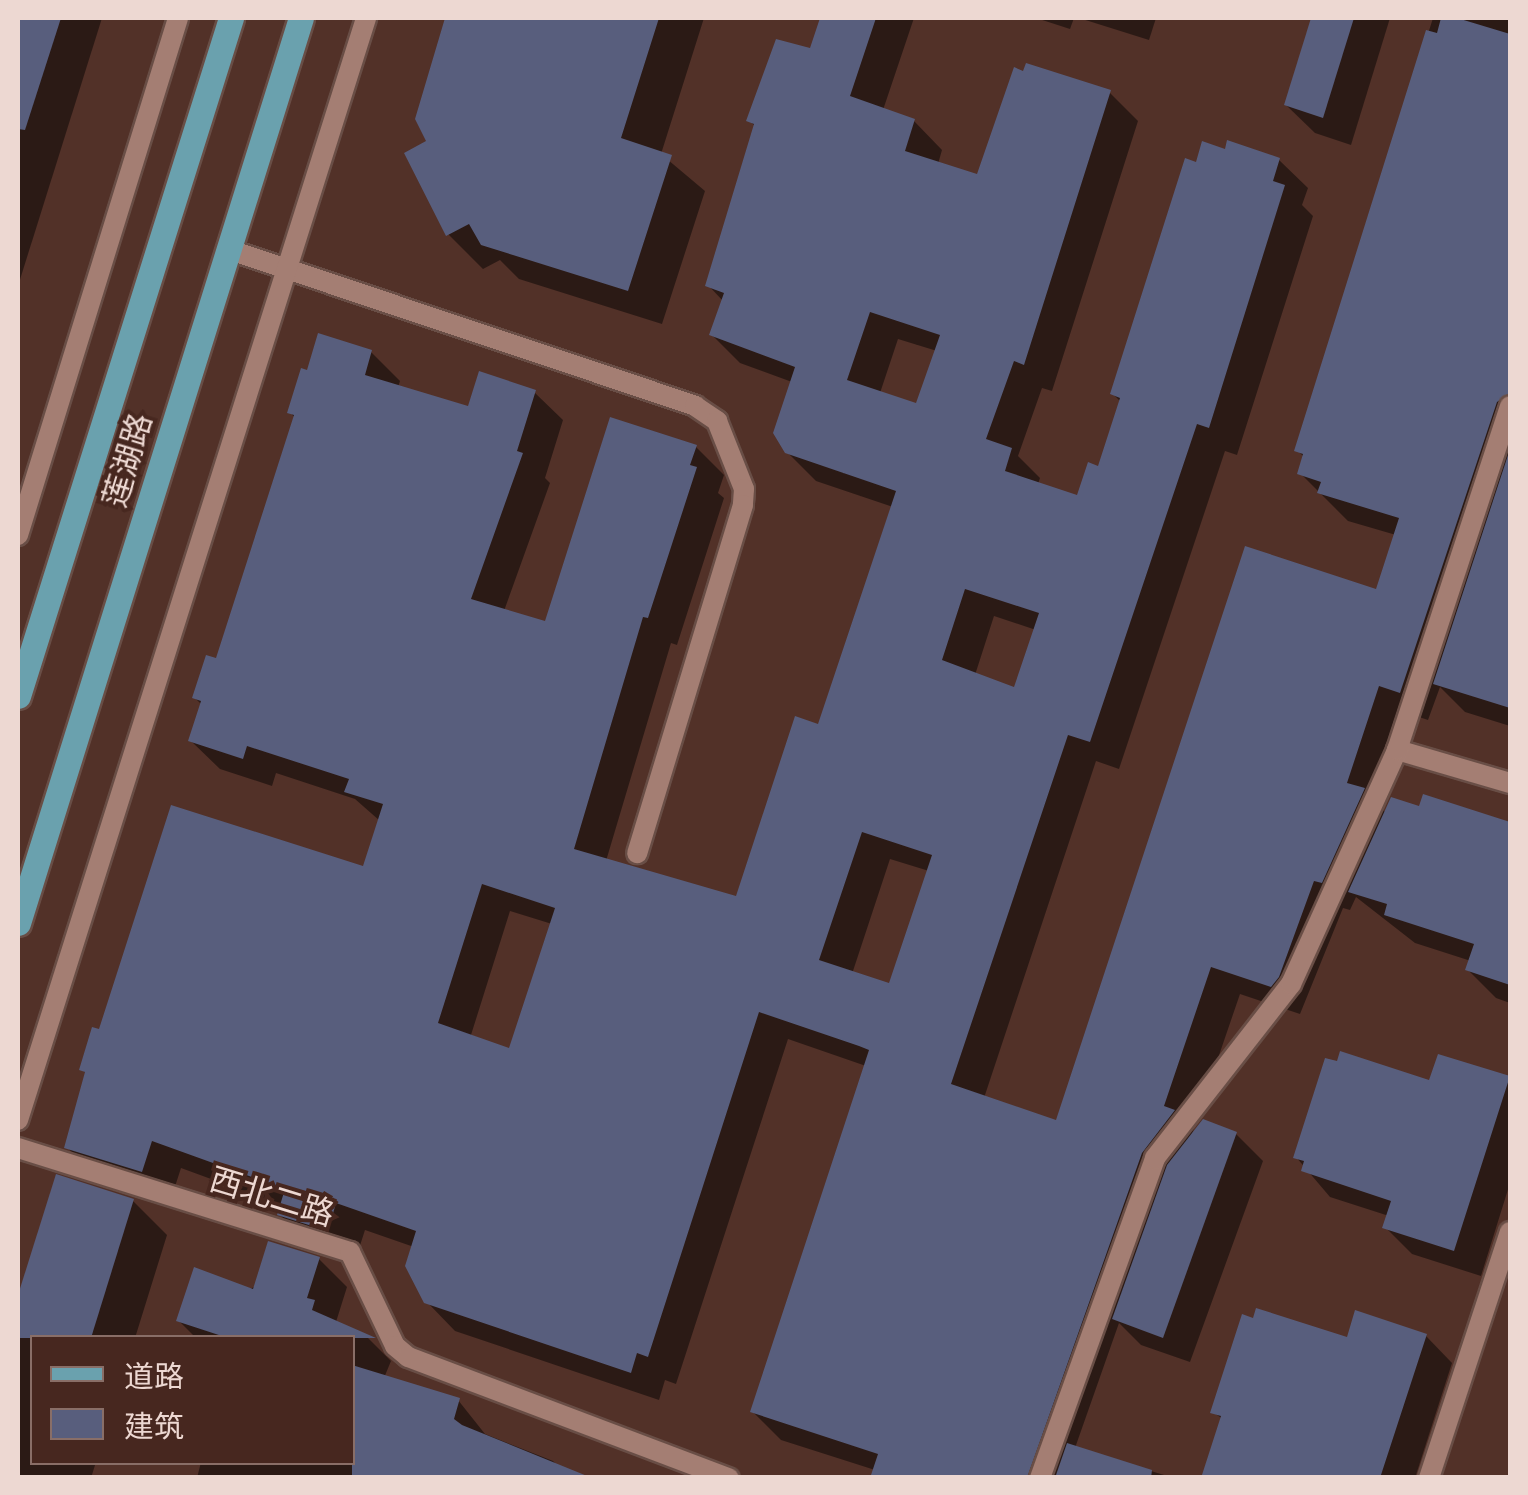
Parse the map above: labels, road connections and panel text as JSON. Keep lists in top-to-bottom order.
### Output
{
  "streets": {
    "main road": ["莲湖路"],
    "street": ["西北二路"]
  },
  "legend": ["道路", "建筑"]
}
